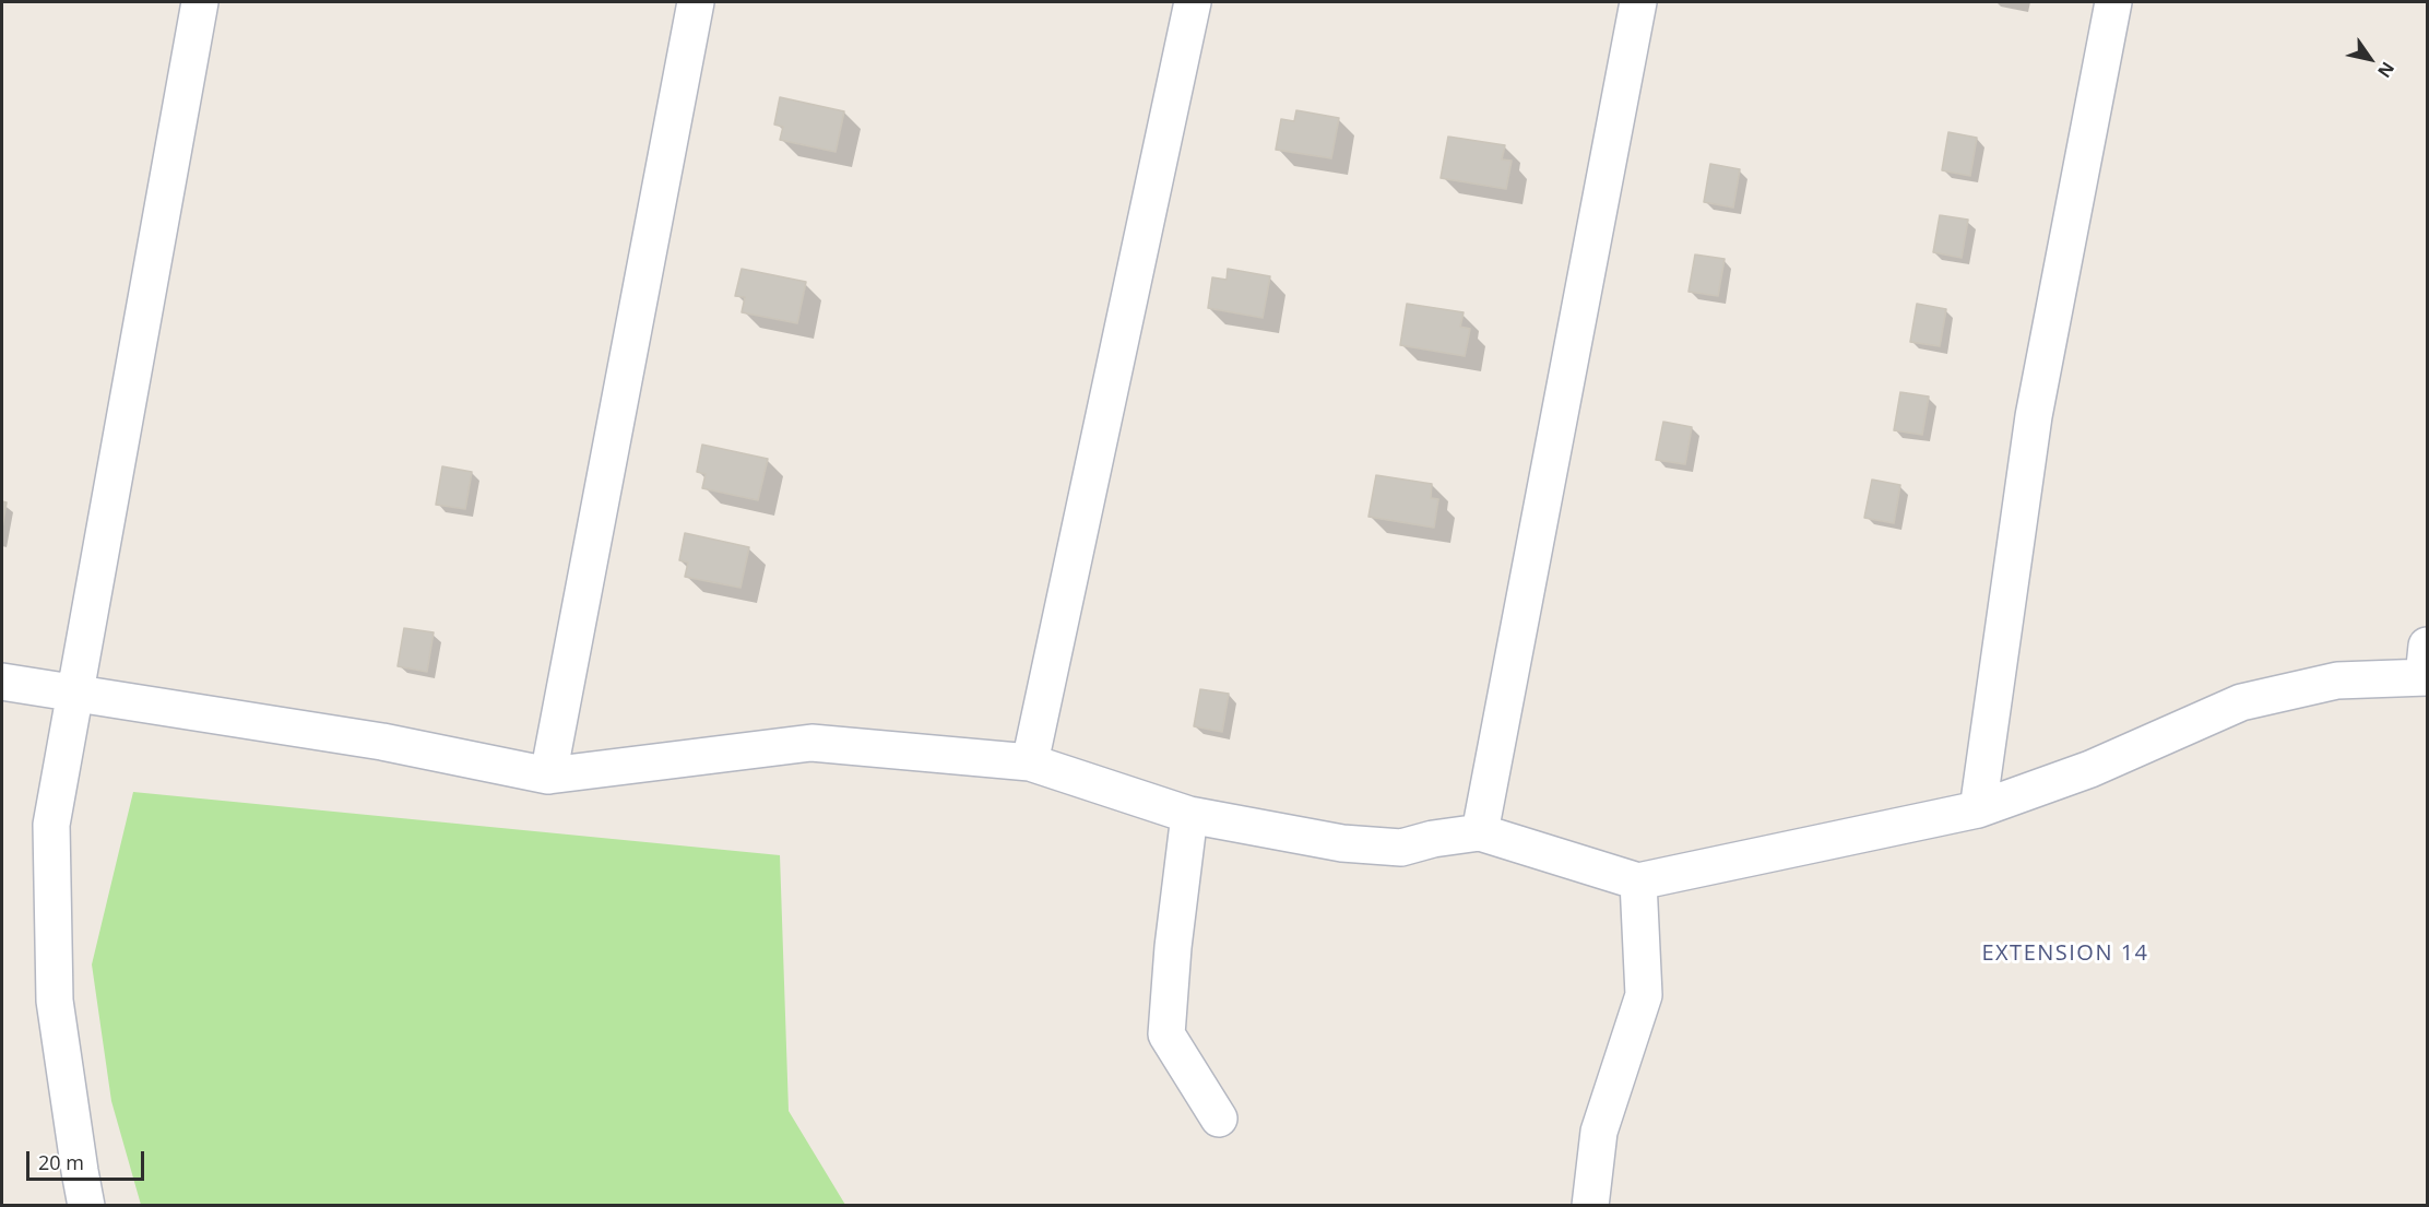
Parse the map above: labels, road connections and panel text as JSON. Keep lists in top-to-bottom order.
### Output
{
  "districts": ["EXTENSION 14"],
  "scale_bar": "20 m",
  "north": "bottom right"
}
